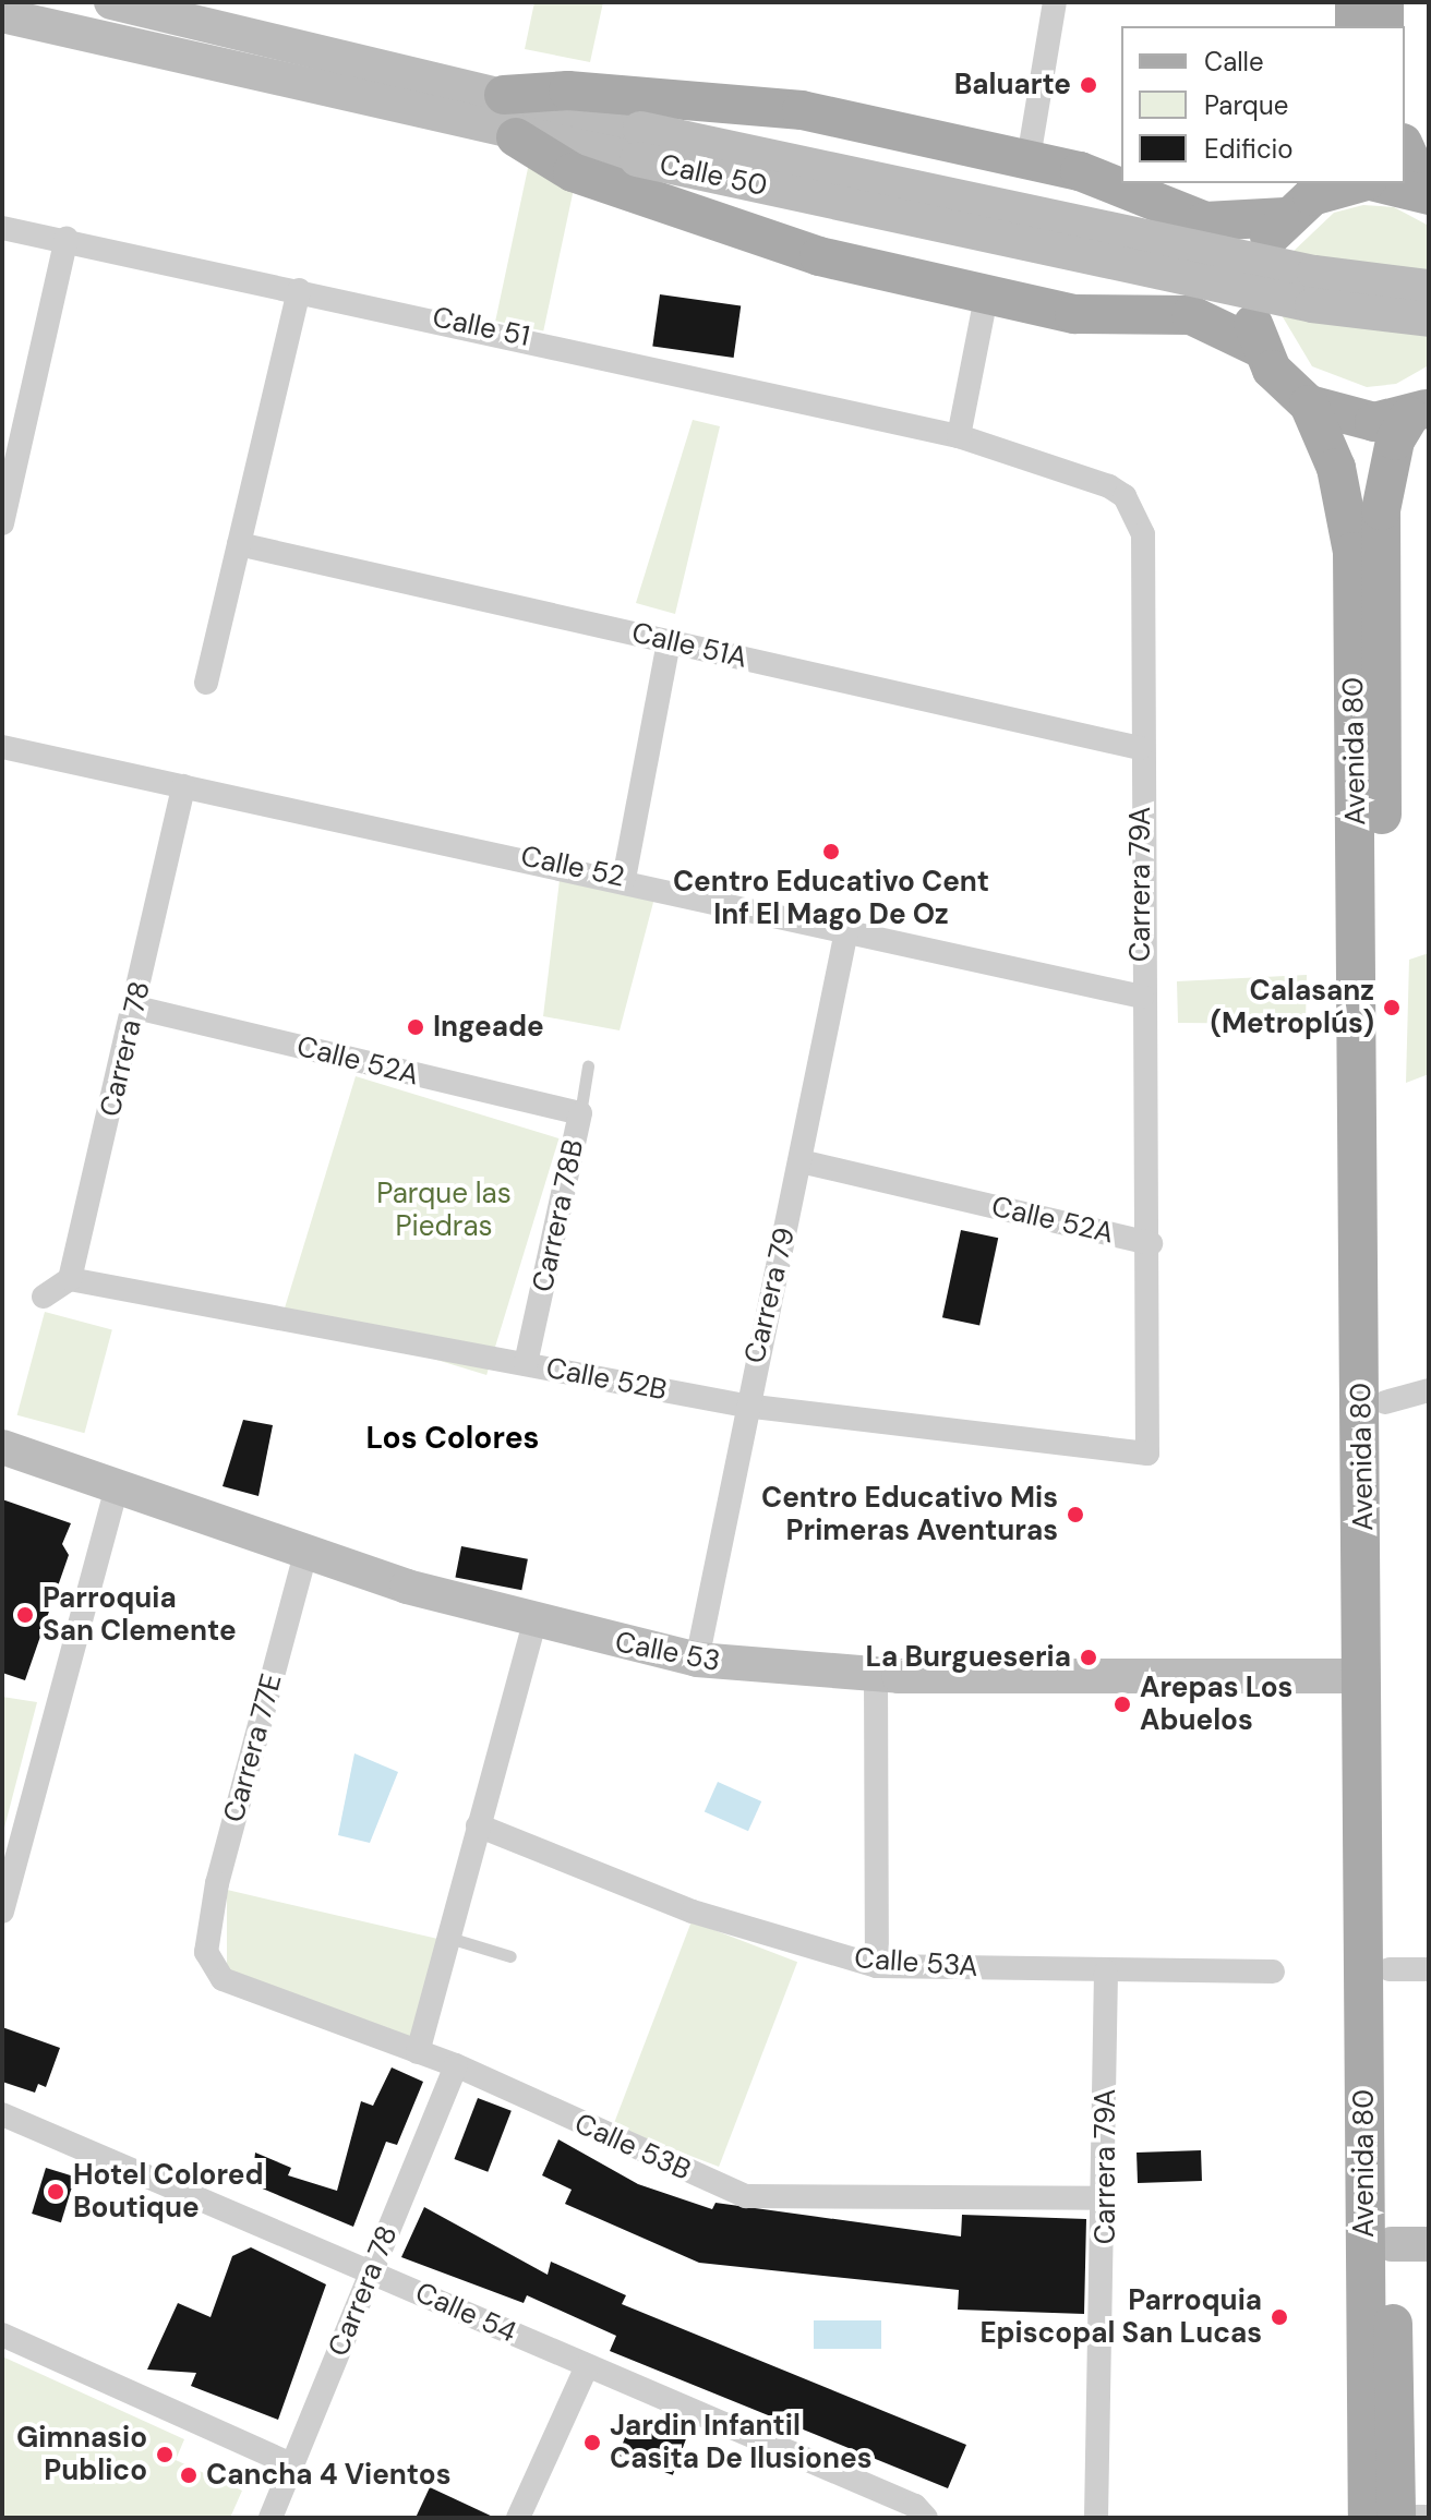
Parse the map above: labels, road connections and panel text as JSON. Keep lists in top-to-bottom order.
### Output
{
  "streets": {
    "main road": ["Calle 50", "Avenida 80", "Calle 53"],
    "street": [
      "Calle 51",
      "Calle 51A",
      "Calle 52",
      "Carrera 79A",
      "Carrera 78",
      "Calle 52A",
      "Carrera 78B",
      "Carrera 79",
      "Calle 52B",
      "Carrera 77E",
      "Calle 53A",
      "Calle 53B",
      "Calle 54"
    ]
  },
  "crossings": [
    ["Calle 51", "Carrera 79A"],
    ["Calle 51A", "Carrera 79A"],
    ["Avenida 80", "Calle 53"],
    ["Calle 52", "Carrera 79A"],
    ["Calle 52", "Carrera 78"],
    ["Calle 52", "Carrera 79"],
    ["Carrera 79A", "Calle 52A"],
    ["Carrera 79A", "Calle 52B"],
    ["Carrera 79A", "Calle 53A"],
    ["Carrera 79A", "Calle 53B"],
    ["Carrera 78", "Calle 52A"],
    ["Carrera 78", "Calle 52B"],
    ["Carrera 78", "Calle 53B"],
    ["Carrera 78", "Calle 54"],
    ["Calle 52A", "Carrera 78B"],
    ["Calle 52A", "Carrera 79"],
    ["Carrera 78B", "Calle 52B"],
    ["Carrera 79", "Calle 52B"],
    ["Carrera 79", "Calle 53"],
    ["Calle 53", "Carrera 77E"],
    ["Carrera 77E", "Calle 53B"]
  ],
  "districts": ["Los Colores"],
  "parks": ["Parque las Piedras"],
  "places": [
    "Baluarte",
    "Centro Educativo Cent Inf El Mago De Oz",
    "Calasanz (Metroplús)",
    "Ingeade",
    "Centro Educativo Mis Primeras Aventuras",
    "Parroquia San Clemente",
    "La Burgueseria",
    "Arepas Los Abuelos",
    "Hotel Colored Boutique",
    "Parroquia Episcopal San Lucas",
    "Jardin Infantil Casita De Ilusiones",
    "Gimnasio Publico",
    "Cancha 4 Vientos"
  ],
  "legend": ["Calle", "Parque", "Edificio"]
}
